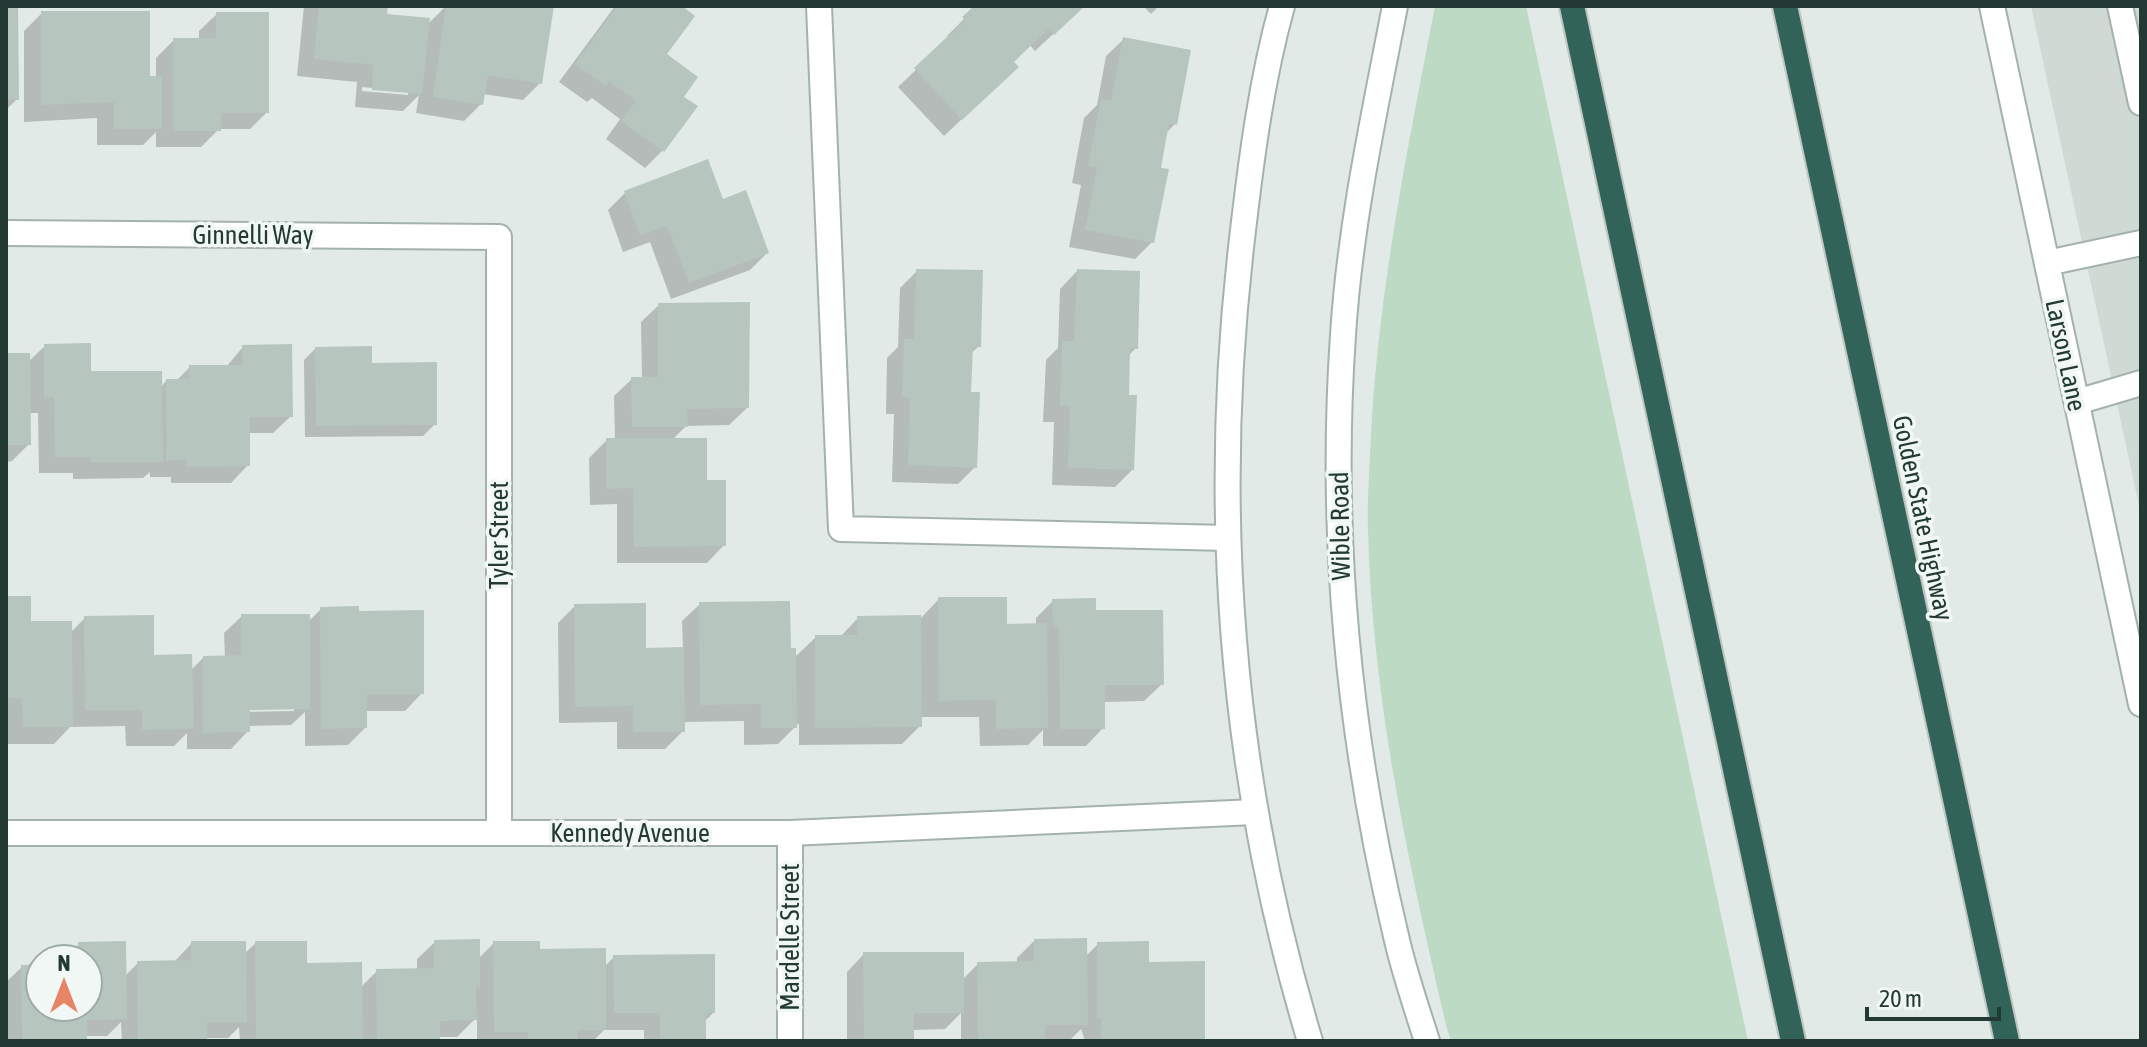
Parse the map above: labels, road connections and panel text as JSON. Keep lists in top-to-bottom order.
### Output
{
  "streets": {
    "highway": ["Golden State Highway"],
    "street": [
      "Ginnelli Way",
      "Larson Lane",
      "Wible Road",
      "Tyler Street",
      "Kennedy Avenue",
      "Mardelle Street"
    ]
  },
  "crossings": [
    ["Ginnelli Way", "Tyler Street"],
    ["Tyler Street", "Kennedy Avenue"],
    ["Kennedy Avenue", "Mardelle Street"]
  ],
  "scale_bar": "20 m",
  "north": "top"
}
